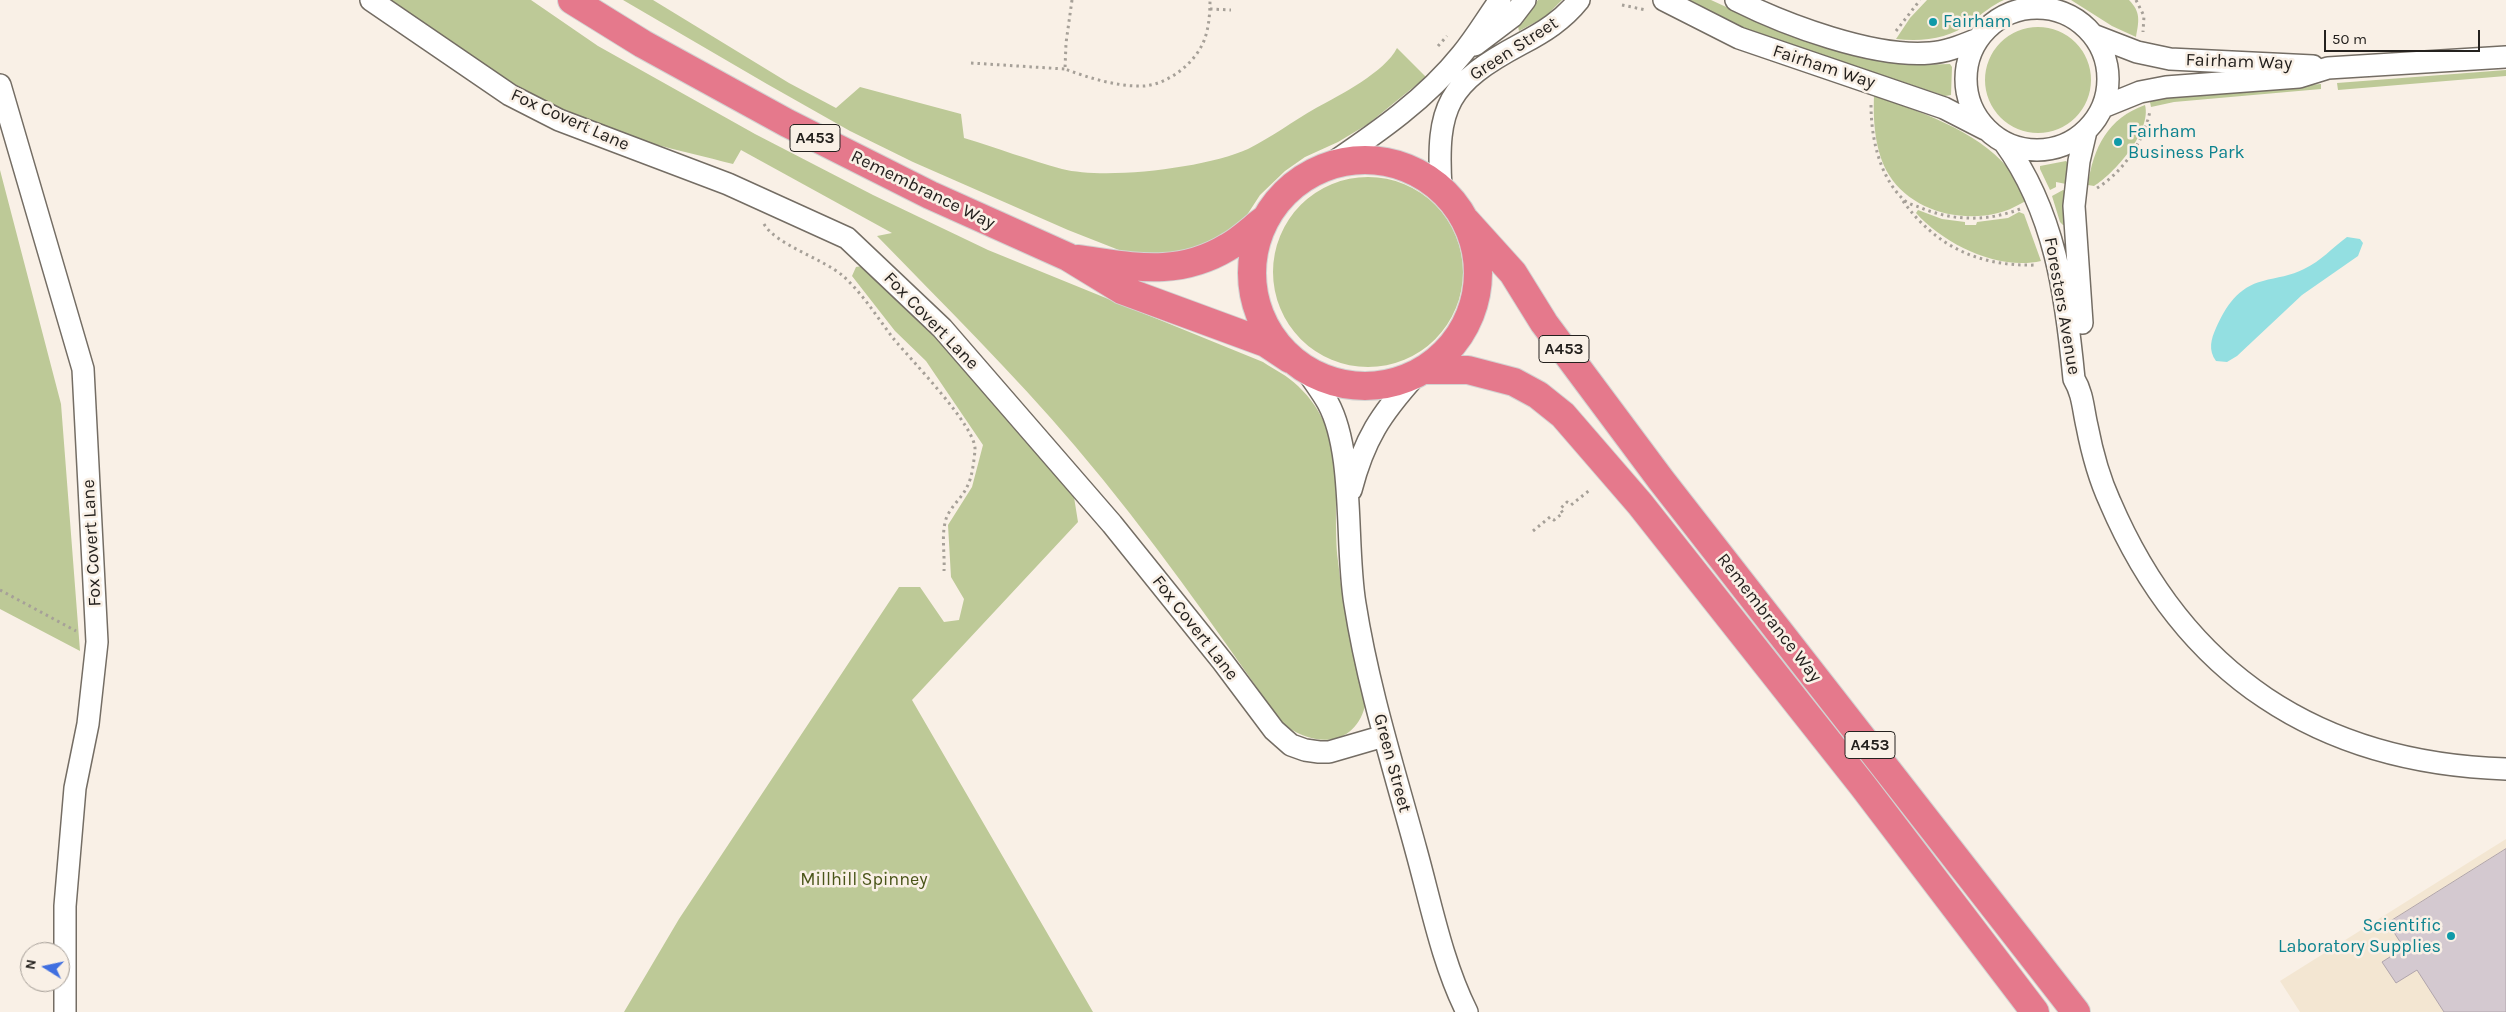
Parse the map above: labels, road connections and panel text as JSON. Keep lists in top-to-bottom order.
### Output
{
  "streets": {
    "highway": ["A453", "Remembrance Way"],
    "street": [
      "Green Street",
      "Fairham Way",
      "Fox Covert Lane",
      "Foresters Avenue"
    ]
  },
  "crossings": [
    ["Green Street", "Fox Covert Lane"],
    ["Green Street", "Remembrance Way"],
    ["Fairham Way", "Foresters Avenue"]
  ],
  "parks": ["Millhill Spinney"],
  "places": ["Fairham", "Fairham Business Park", "Scientific Laboratory Supplies"],
  "scale_bar": "50 m",
  "north": "left"
}
